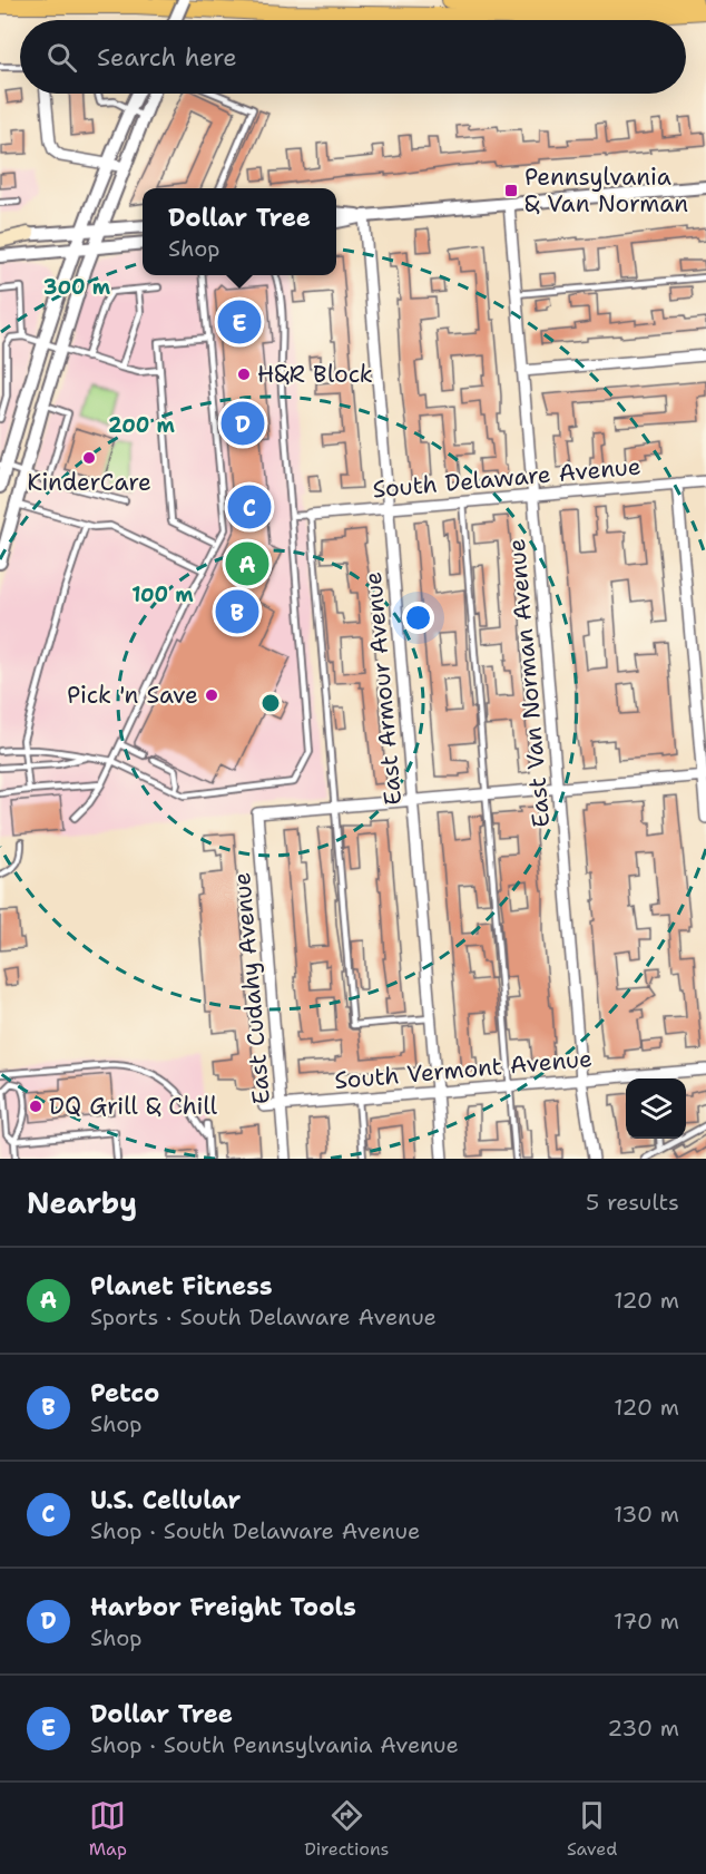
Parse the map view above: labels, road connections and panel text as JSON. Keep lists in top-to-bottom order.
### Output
{
  "streets": {
    "street": [
      "South Delaware Avenue",
      "East Van Norman Avenue",
      "East Armour Avenue",
      "East Cudahy Avenue",
      "South Vermont Avenue"
    ]
  },
  "crossings": [
    ["South Delaware Avenue", "East Van Norman Avenue"],
    ["South Delaware Avenue", "East Armour Avenue"],
    ["East Van Norman Avenue", "South Vermont Avenue"],
    ["East Armour Avenue", "South Vermont Avenue"],
    ["East Cudahy Avenue", "South Vermont Avenue"]
  ],
  "places": {
    "transit": ["Pennsylvania & Van Norman"],
    "other": [
      "H&R Block",
      "KinderCare",
      "Pick 'n Save",
      "DQ Grill & Chill"
    ]
  },
  "page": {
    "search": "Search here",
    "popup": ["Dollar Tree", "Shop"],
    "pins": [
      "E",
      "D",
      "C",
      "A",
      "B"
    ],
    "heading": ["Nearby", "5 results"],
    "list": [
      {
        "mark": "A",
        "name": "Planet Fitness",
        "note": "Sports · South Delaware Avenue",
        "value": "120 m"
      },
      {
        "mark": "B",
        "name": "Petco",
        "note": "Shop",
        "value": "120 m"
      },
      {
        "mark": "C",
        "name": "U.S. Cellular",
        "note": "Shop · South Delaware Avenue",
        "value": "130 m"
      },
      {
        "mark": "D",
        "name": "Harbor Freight Tools",
        "note": "Shop",
        "value": "170 m"
      },
      {
        "mark": "E",
        "name": "Dollar Tree",
        "note": "Shop · South Pennsylvania Avenue",
        "value": "230 m"
      }
    ],
    "nav": ["Map", "Directions", "Saved"]
  },
  "rings": ["300 m", "200 m", "100 m"]
}
